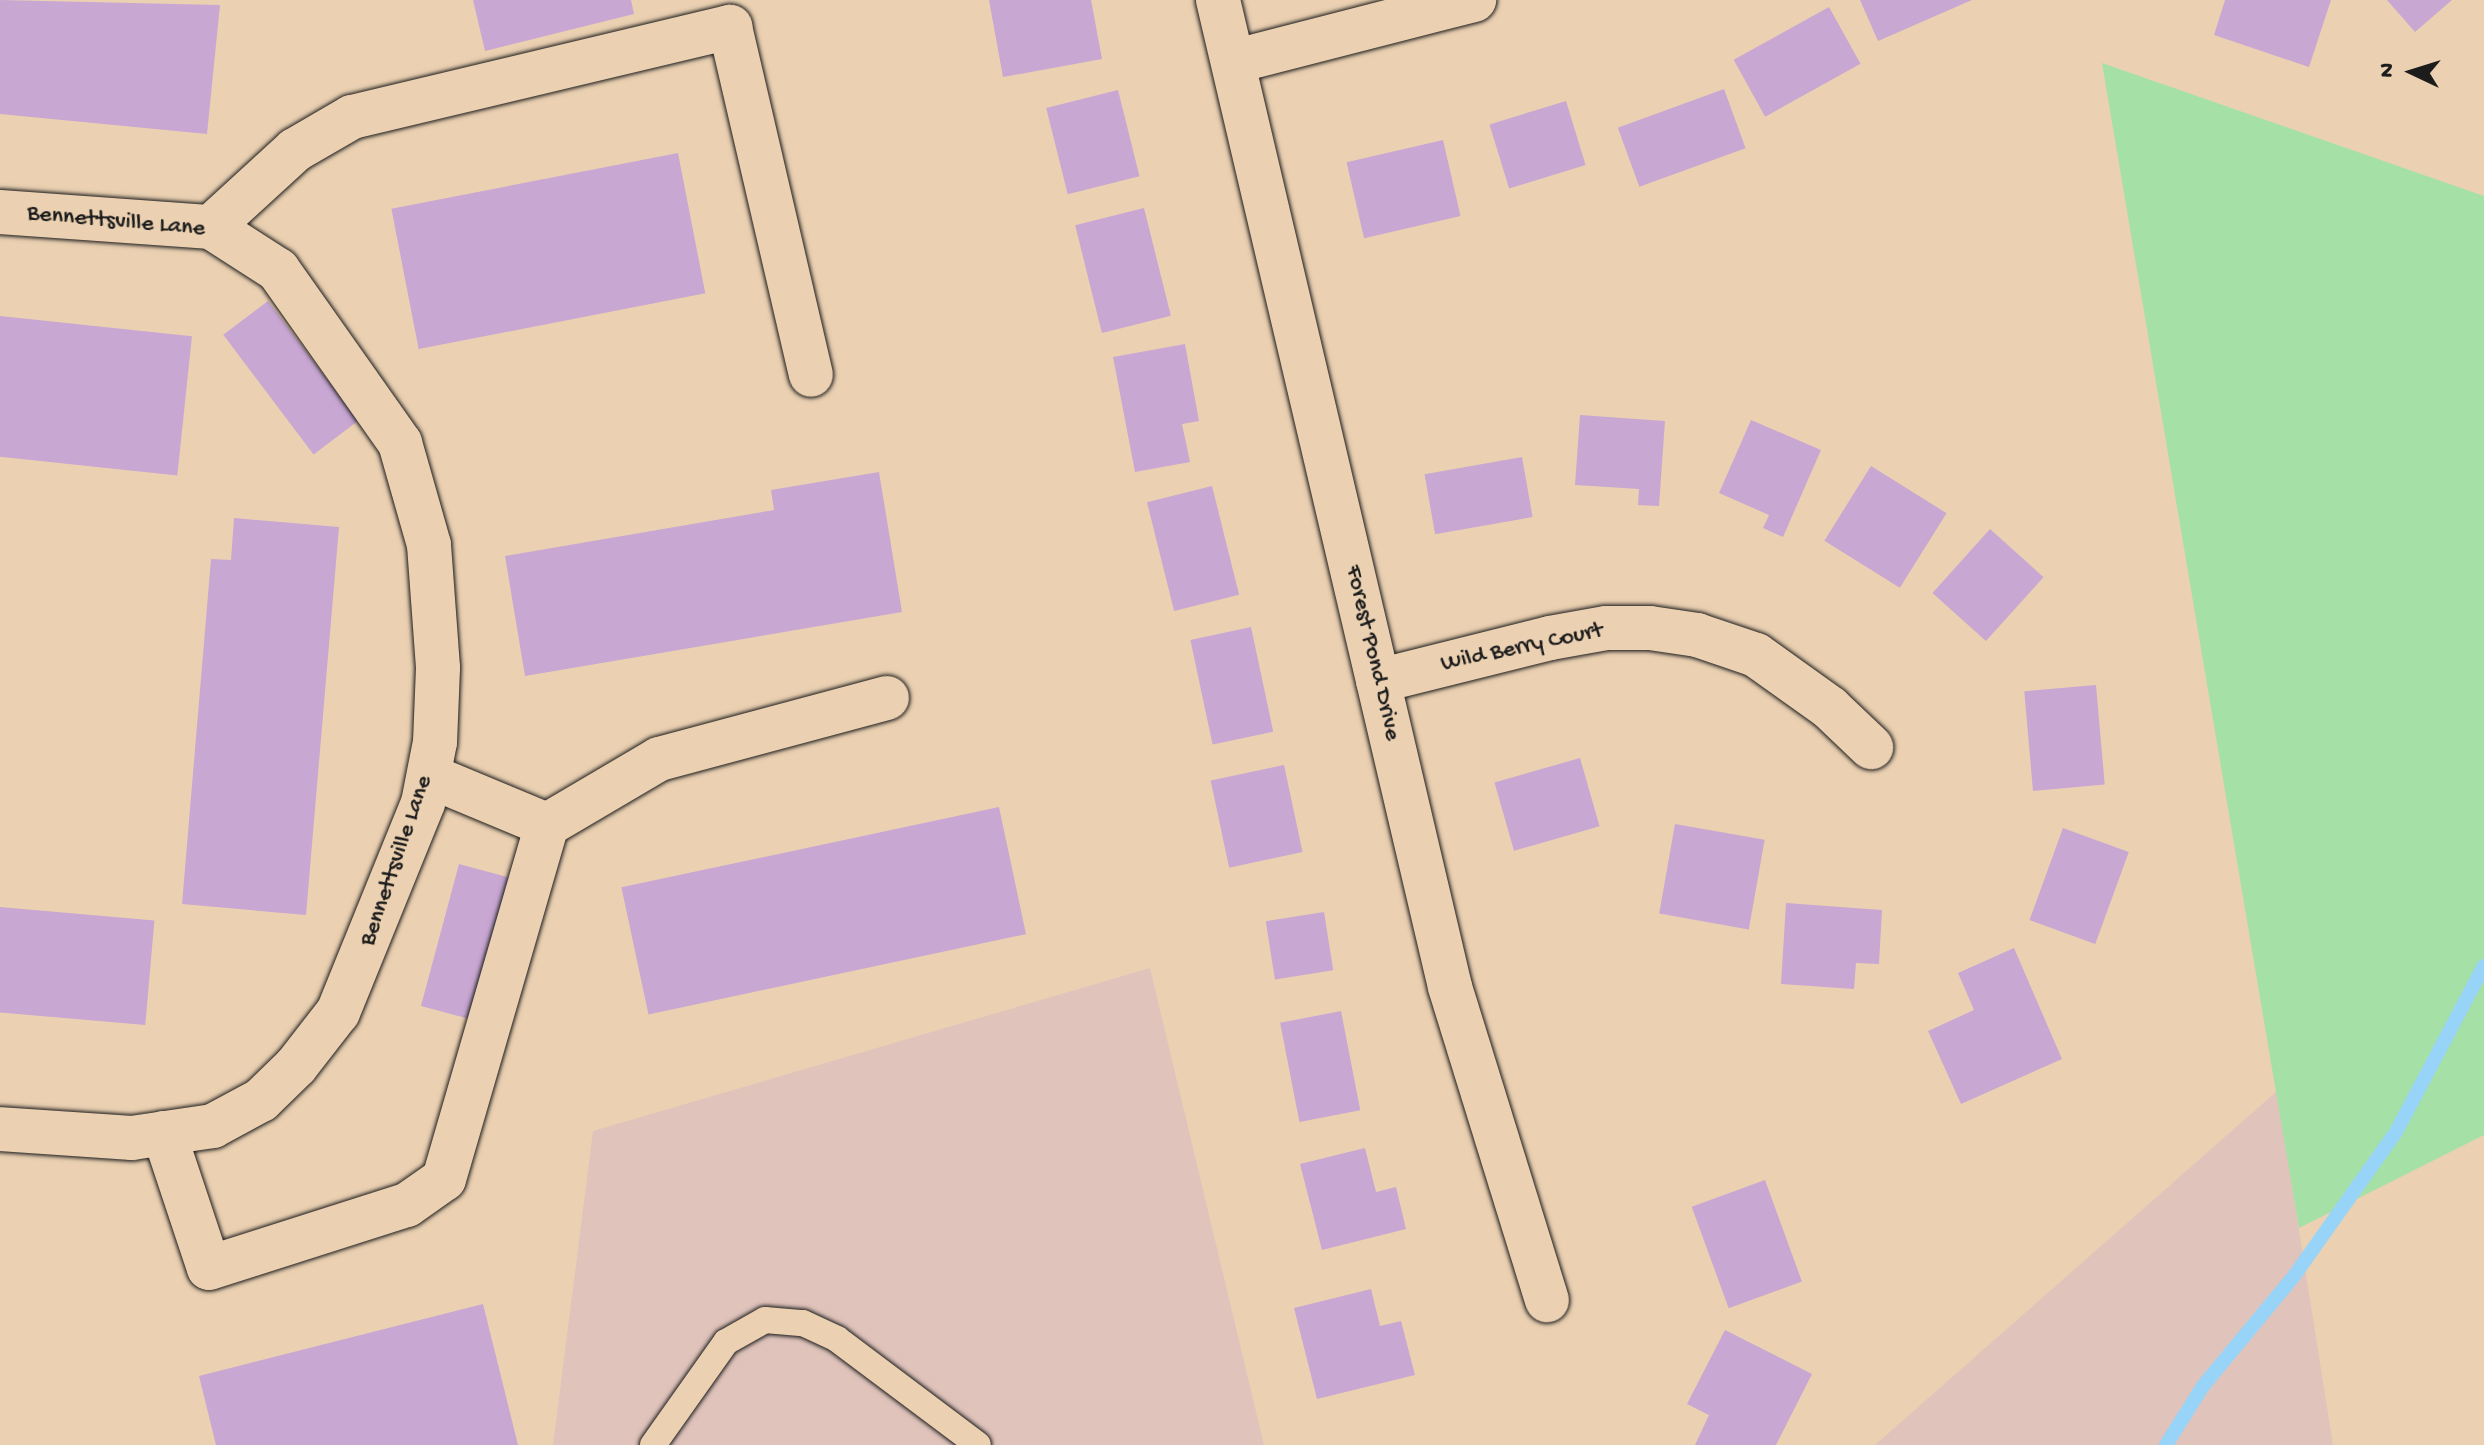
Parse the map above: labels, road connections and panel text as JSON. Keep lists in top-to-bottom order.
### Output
{
  "streets": {
    "street": ["Bennettsville Lane", "Wild Berry Court", "Forest Pond Drive"]
  },
  "crossings": [
    ["Wild Berry Court", "Forest Pond Drive"]
  ],
  "north": "left"
}
